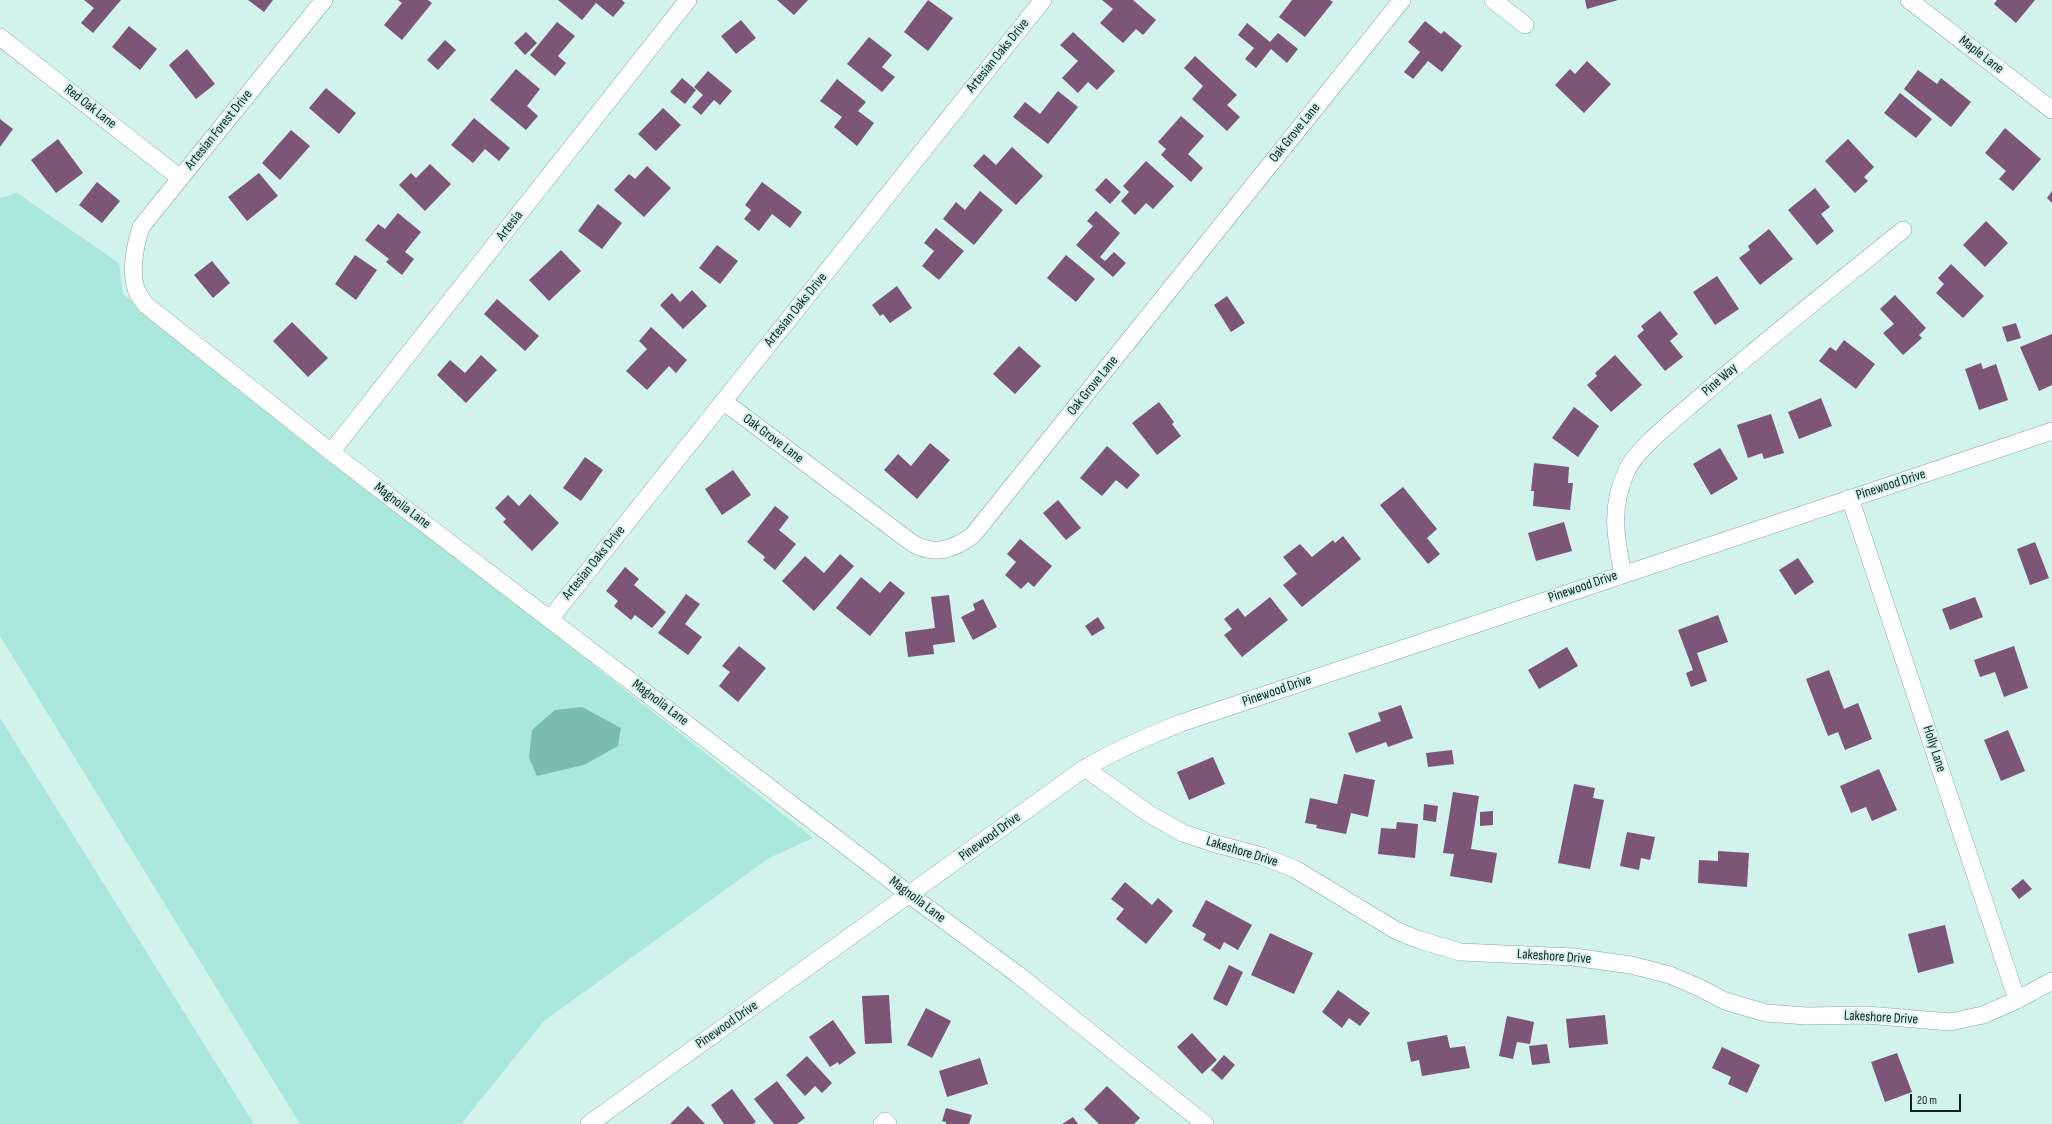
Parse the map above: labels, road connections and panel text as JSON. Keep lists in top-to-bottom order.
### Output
{
  "streets": {
    "street": [
      "Maple Lane",
      "Artesian Oaks Drive",
      "Red Oak Lane",
      "Artesian Forest Drive",
      "Oak Grove Lane",
      "Artesia",
      "Pine Way",
      "Pinewood Drive",
      "Magnolia Lane",
      "Holly Lane",
      "Lakeshore Drive"
    ]
  },
  "crossings": [
    ["Artesian Oaks Drive", "Oak Grove Lane"],
    ["Artesian Oaks Drive", "Magnolia Lane"],
    ["Red Oak Lane", "Artesian Forest Drive"],
    ["Artesian Forest Drive", "Magnolia Lane"],
    ["Artesia", "Magnolia Lane"],
    ["Pine Way", "Pinewood Drive"],
    ["Pinewood Drive", "Magnolia Lane"],
    ["Pinewood Drive", "Holly Lane"],
    ["Pinewood Drive", "Lakeshore Drive"],
    ["Holly Lane", "Lakeshore Drive"]
  ],
  "scale_bar": "20 m"
}
